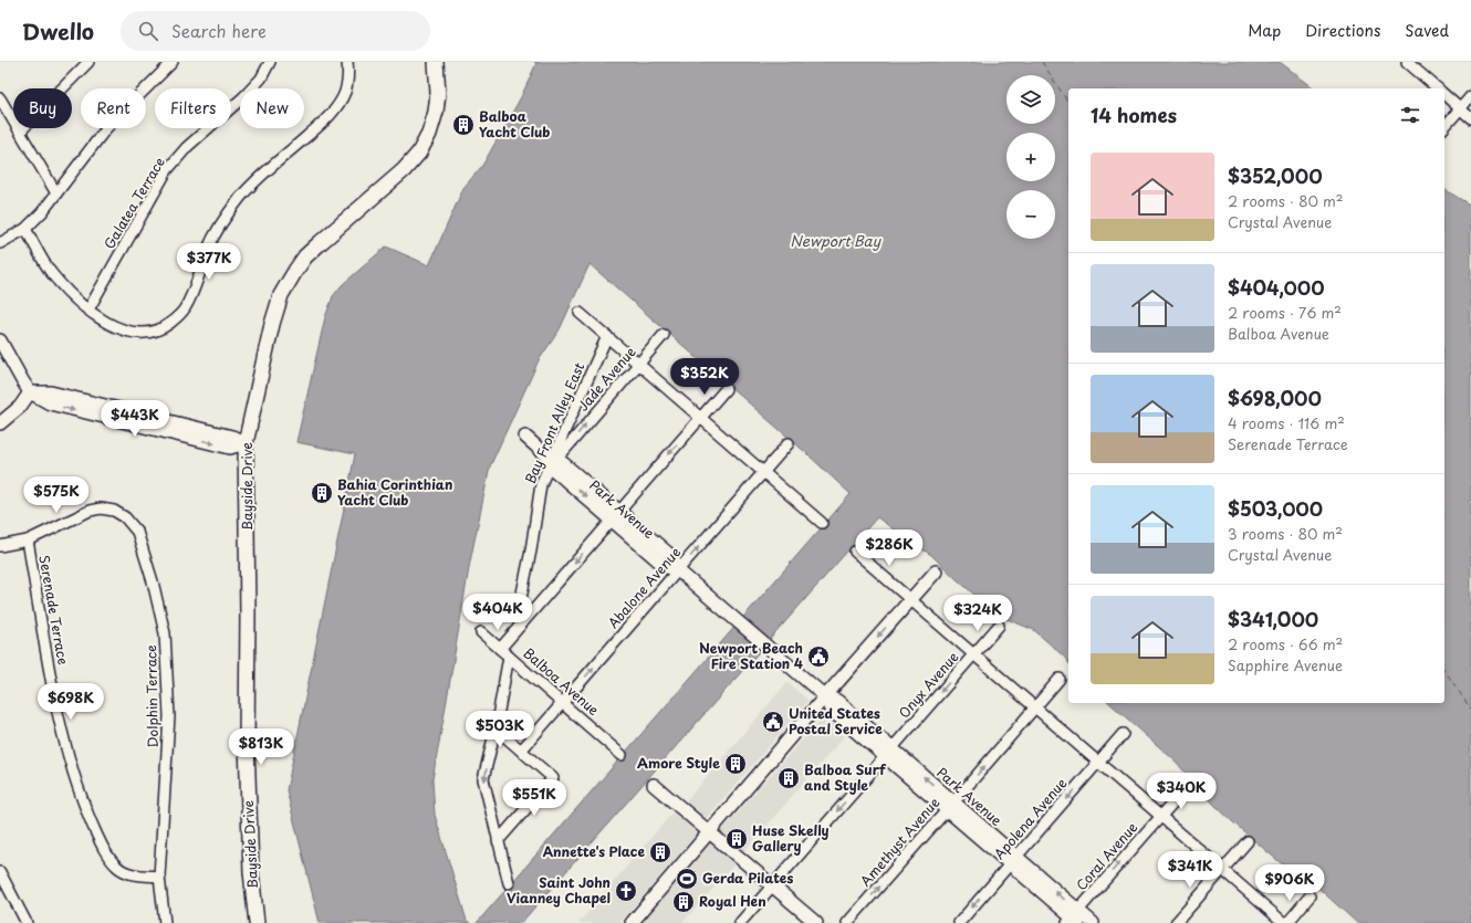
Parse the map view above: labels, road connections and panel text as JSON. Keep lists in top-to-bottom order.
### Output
{
  "streets": {
    "main road": ["Bayside Drive"],
    "street": [
      "Galatea Terrace",
      "Jade Avenue",
      "Bay Front Alley East",
      "Park Avenue",
      "Abalone Avenue",
      "Serenade Terrace",
      "Balboa Avenue",
      "Onyx Avenue",
      "Dolphin Terrace",
      "Apolena Avenue",
      "Amethyst Avenue",
      "Coral Avenue"
    ]
  },
  "crossings": [
    ["Jade Avenue", "Bay Front Alley East"],
    ["Jade Avenue", "Park Avenue"],
    ["Bay Front Alley East", "Park Avenue"],
    ["Park Avenue", "Abalone Avenue"],
    ["Park Avenue", "Onyx Avenue"],
    ["Park Avenue", "Apolena Avenue"],
    ["Park Avenue", "Amethyst Avenue"],
    ["Park Avenue", "Coral Avenue"],
    ["Abalone Avenue", "Balboa Avenue"],
    ["Serenade Terrace", "Dolphin Terrace"]
  ],
  "one_way": ["Apolena Avenue", "Amethyst Avenue"],
  "water": ["Newport Bay"],
  "places": {
    "building": [
      "Balboa Yacht Club",
      "Bahia Corinthian Yacht Club",
      "Amore Style",
      "Balboa Surf and Style",
      "Huse Skelly Gallery",
      "Annette's Place",
      "Royal Hen"
    ],
    "public building": ["Newport Beach Fire Station 4", "United States Postal Service"],
    "sports": ["Gerda Pilates"],
    "church": ["Saint John Vianney Chapel"]
  },
  "page": {
    "header": "Dwello",
    "search": "Search here",
    "nav": ["Map", "Directions", "Saved"],
    "map_buttons": ["+", "−"],
    "chip": [
      "Buy",
      "Rent",
      "Filters",
      "New"
    ],
    "heading": "14 homes",
    "list": [
      {
        "name": "$352,000",
        "note": "2 rooms · 80 m² · Crystal Avenue"
      },
      {
        "name": "$404,000",
        "note": "2 rooms · 76 m² · Balboa Avenue"
      },
      {
        "name": "$698,000",
        "note": "4 rooms · 116 m² · Serenade Terrace"
      },
      {
        "name": "$503,000",
        "note": "3 rooms · 80 m² · Crystal Avenue"
      },
      {
        "name": "$341,000",
        "note": "2 rooms · 66 m² · Sapphire Avenue"
      }
    ],
    "price": [
      "$377K",
      "$352K",
      "$443K",
      "$575K",
      "$286K",
      "$404K",
      "$324K",
      "$698K",
      "$503K",
      "$813K",
      "$340K",
      "$551K",
      "$341K",
      "$906K"
    ]
  }
}
